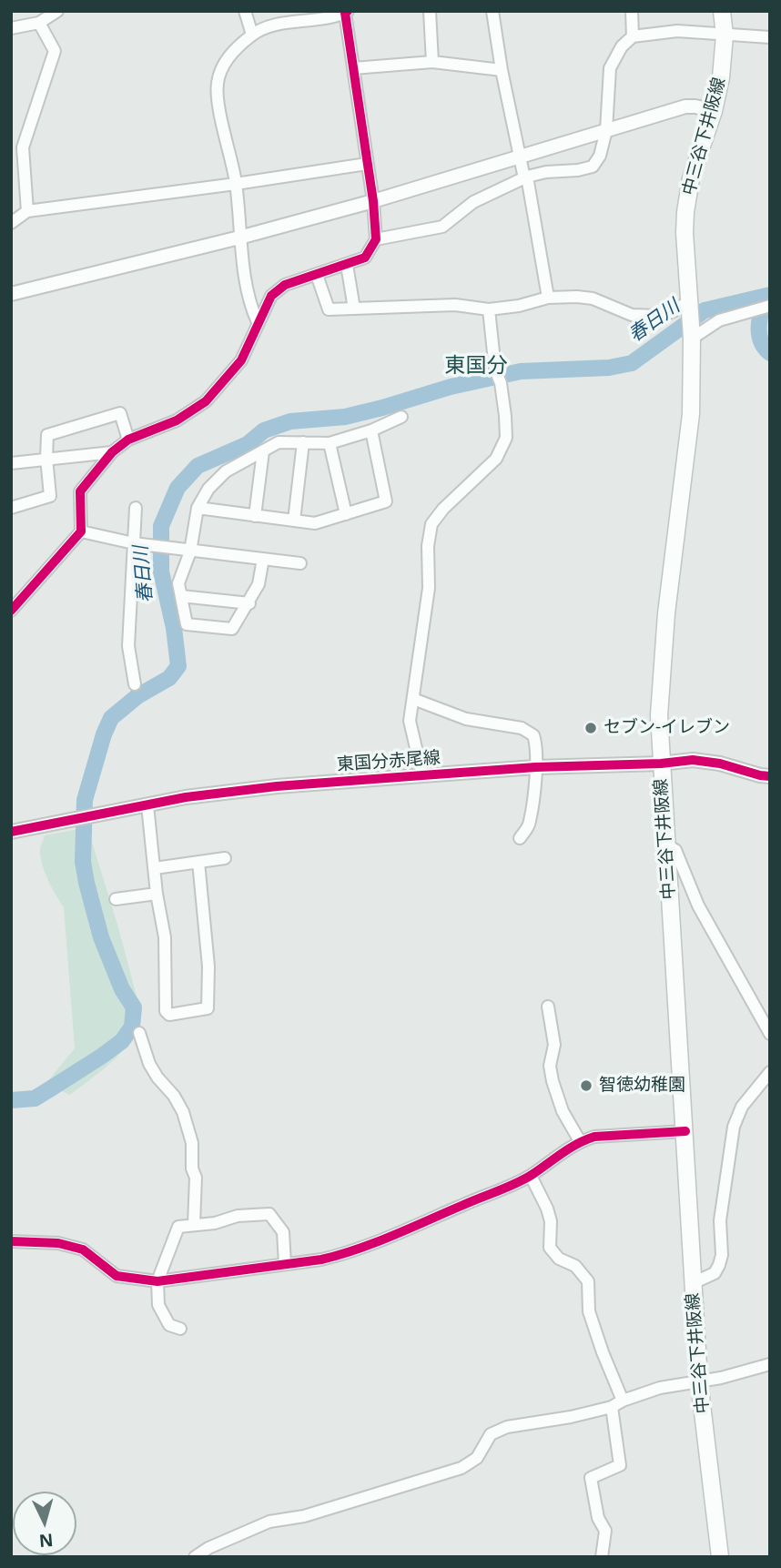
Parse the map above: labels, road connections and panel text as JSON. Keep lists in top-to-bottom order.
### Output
{
  "streets": {
    "main road": ["中三谷下井阪線"],
    "street": ["東国分赤尾線"]
  },
  "crossings": [
    ["中三谷下井阪線", "東国分赤尾線"]
  ],
  "districts": ["東国分"],
  "water": ["春日川"],
  "places": ["セブン-イレブン", "智徳幼稚園"],
  "north": "bottom"
}
